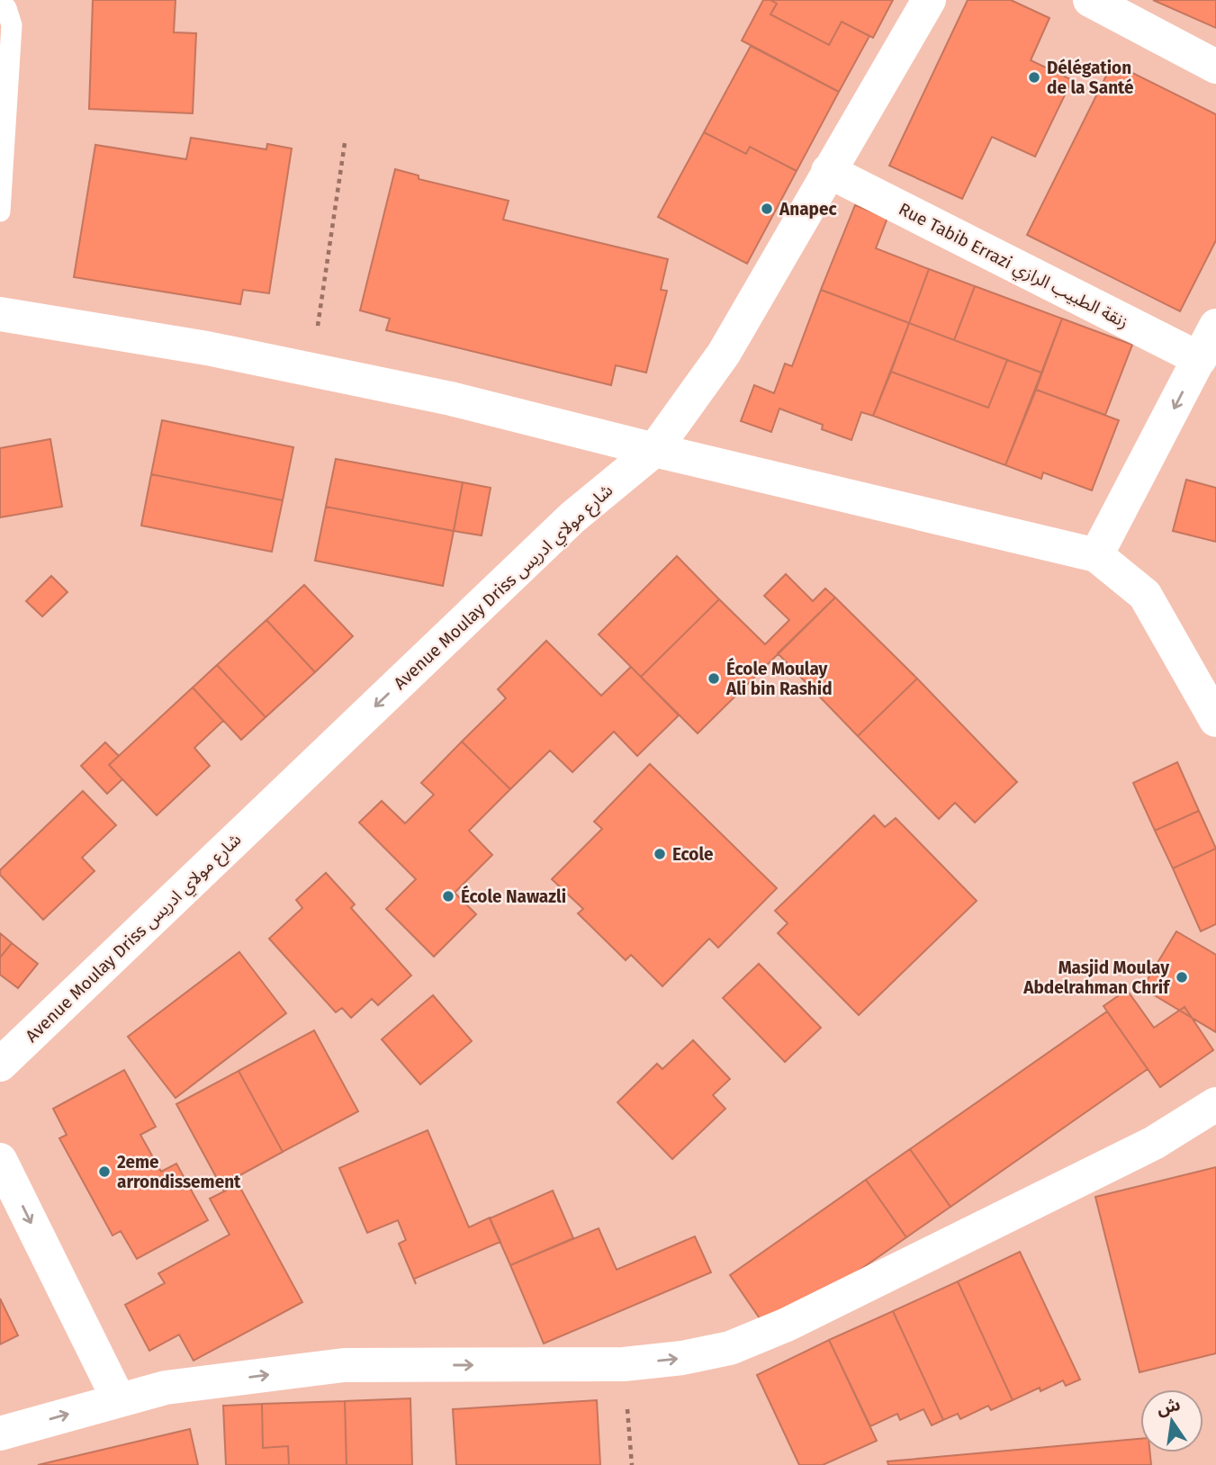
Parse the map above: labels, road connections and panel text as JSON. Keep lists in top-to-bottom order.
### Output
{
  "streets": {
    "street": ["Rue Tabib Errazi زنقة الطبيب الرازي", "Avenue Moulay Driss شارع مولاي ادريس"]
  },
  "crossings": [
    ["Rue Tabib Errazi زنقة الطبيب الرازي", "Avenue Moulay Driss شارع مولاي ادريس"]
  ],
  "one_way": ["Avenue Moulay Driss شارع مولاي ادريس"],
  "places": [
    "Délégation de la Santé",
    "Anapec",
    "École Moulay Ali bin Rashid",
    "Ecole",
    "École Nawazli",
    "Masjid Moulay Abdelrahman Chrif",
    "2eme arrondissement"
  ],
  "north": "top"
}
